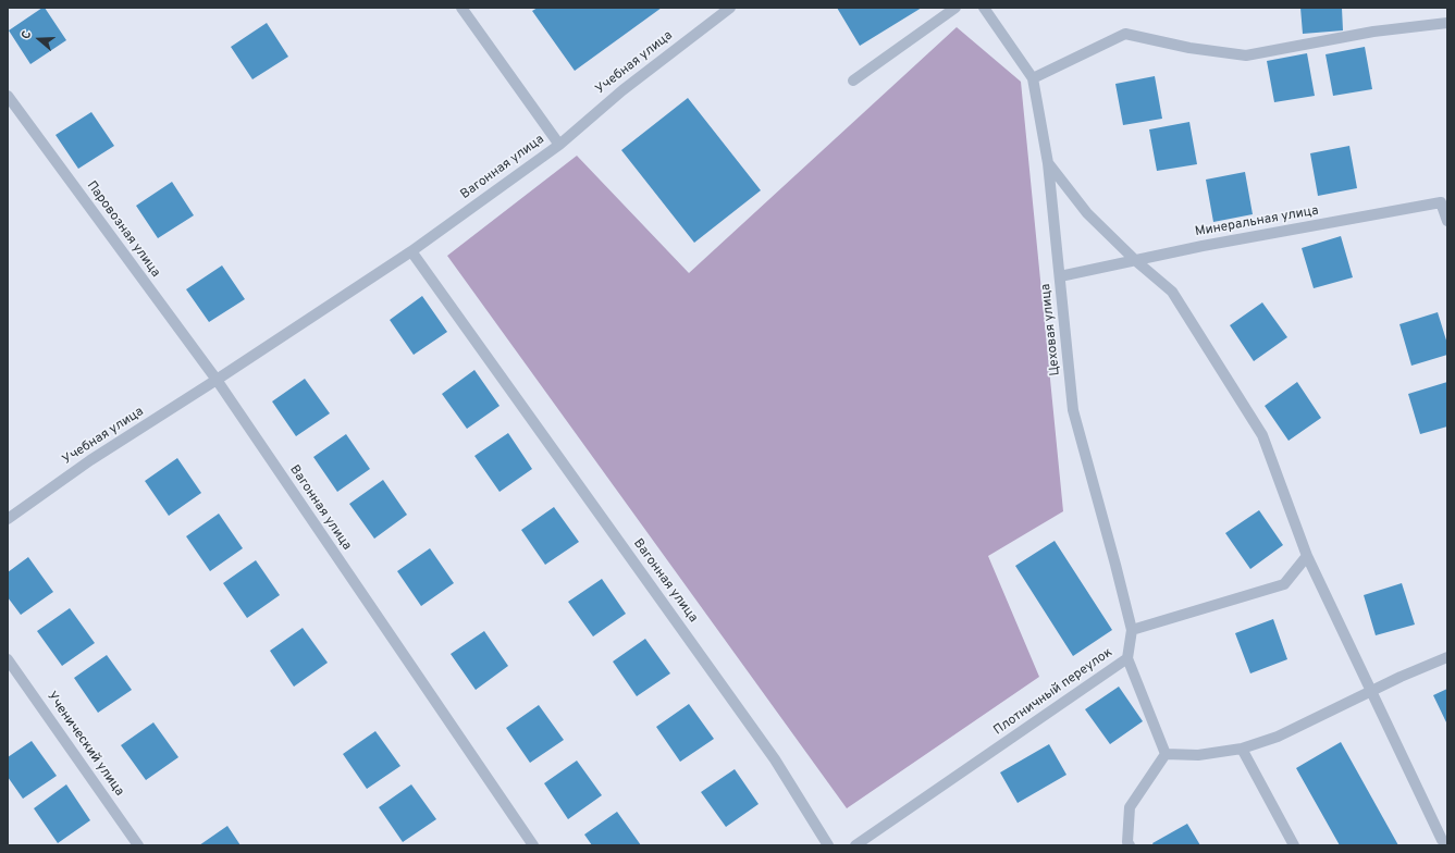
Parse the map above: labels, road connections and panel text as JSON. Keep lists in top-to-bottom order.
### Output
{
  "streets": {
    "street": [
      "Учебная улица",
      "Вагонная улица",
      "Минеральная улица",
      "Паровозная улица",
      "Цеховая улица",
      "Плотничный переулок",
      "Ученический улица"
    ]
  },
  "crossings": [
    ["Учебная улица", "Вагонная улица"],
    ["Учебная улица", "Паровозная улица"],
    ["Вагонная улица", "Паровозная улица"],
    ["Минеральная улица", "Цеховая улица"],
    ["Цеховая улица", "Плотничный переулок"]
  ],
  "north": "left"
}
